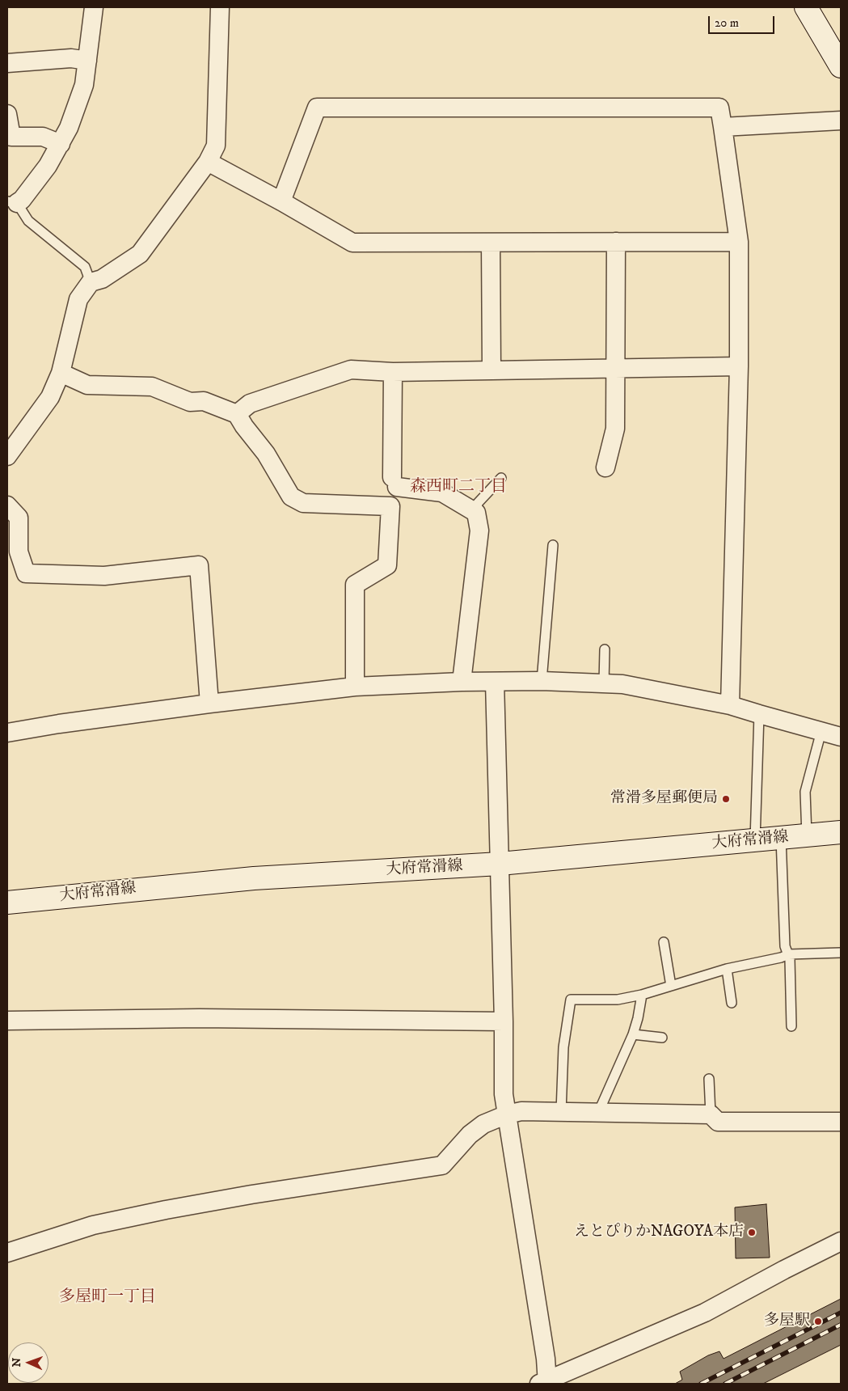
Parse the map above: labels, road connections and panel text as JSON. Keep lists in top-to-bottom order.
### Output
{
  "streets": {
    "main road": ["大府常滑線"]
  },
  "districts": ["森西町二丁目", "多屋町一丁目"],
  "places": ["常滑多屋郵便局", "えとぴりかNAGOYA本店", "多屋駅"],
  "scale_bar": "20 m",
  "north": "left"
}
